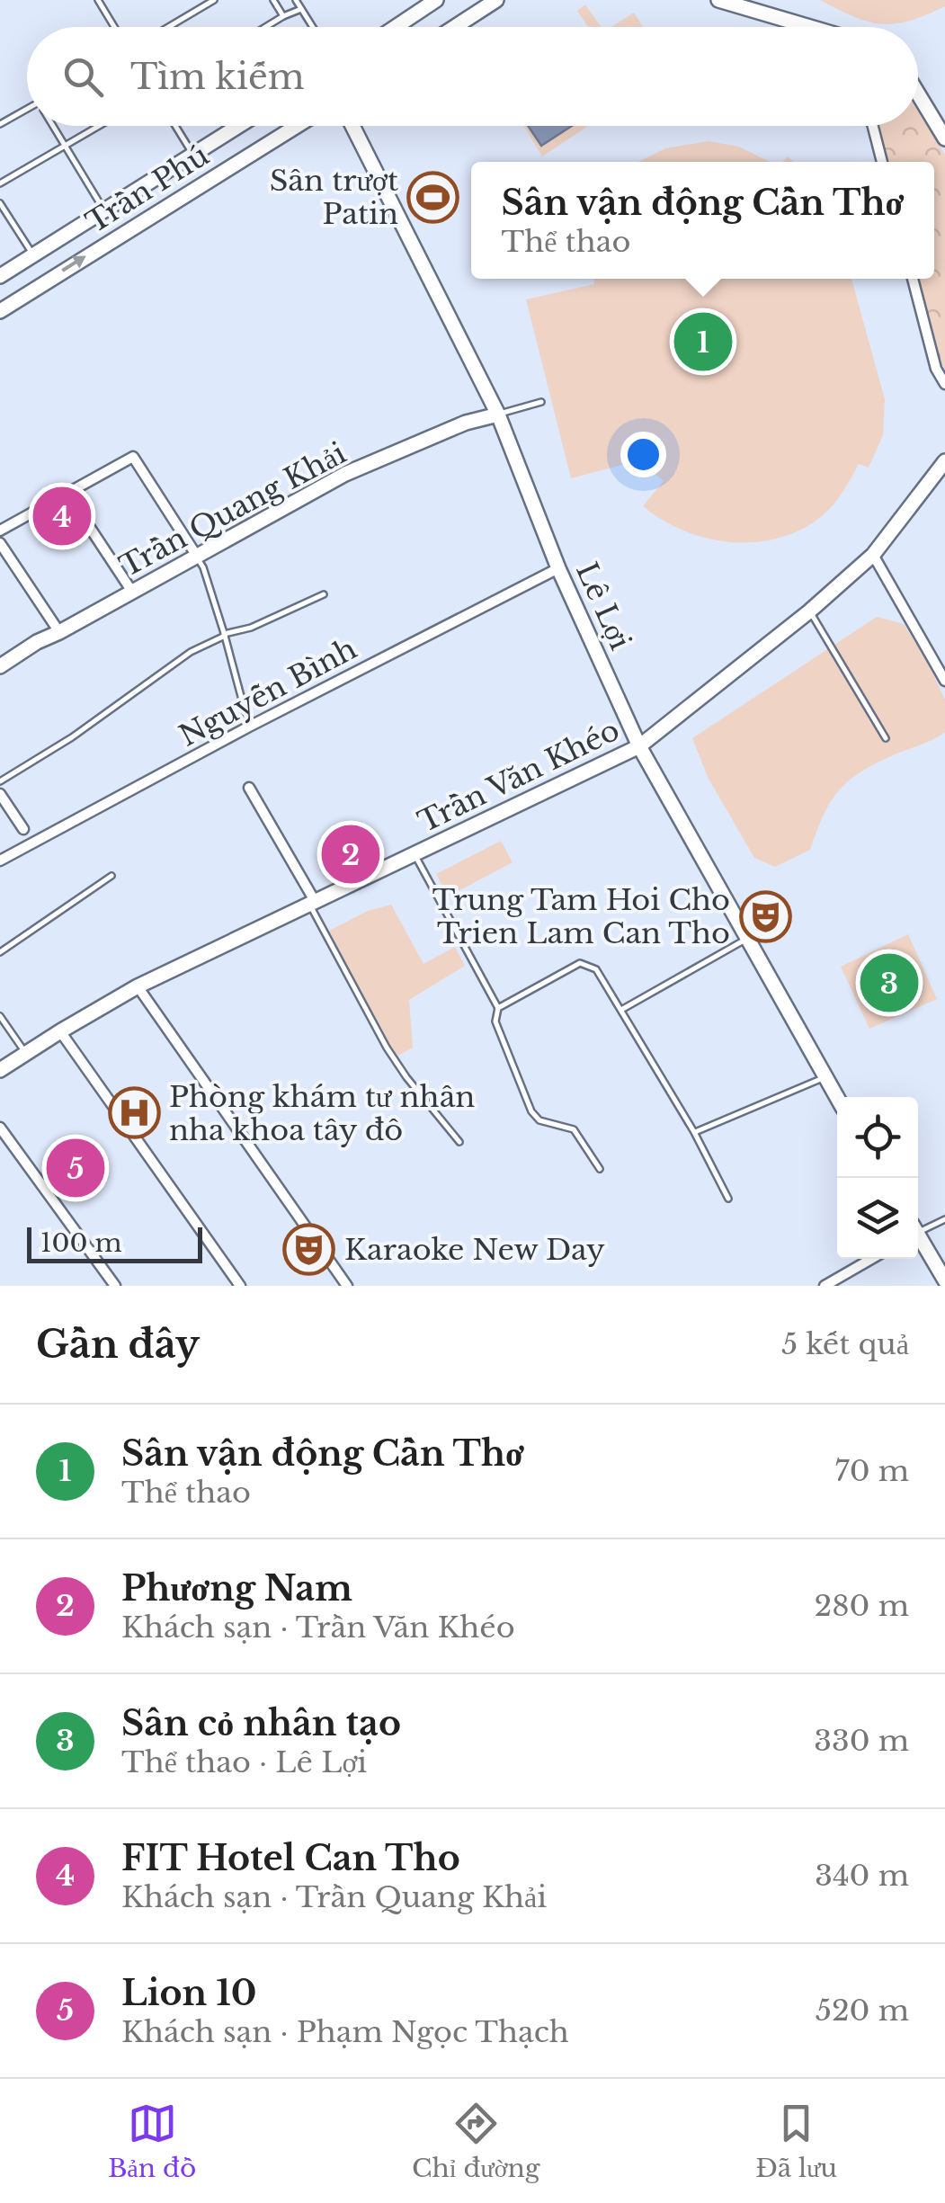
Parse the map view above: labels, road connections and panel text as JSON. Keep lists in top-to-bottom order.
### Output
{
  "streets": {
    "street": [
      "Trần Phú",
      "Trần Quang Khải",
      "Lê Lợi",
      "Nguyễn Bình",
      "Trần Văn Khéo"
    ]
  },
  "crossings": [
    ["Trần Quang Khải", "Lê Lợi"],
    ["Lê Lợi", "Nguyễn Bình"],
    ["Lê Lợi", "Trần Văn Khéo"]
  ],
  "places": {
    "sports": ["Sân trượt Patin"],
    "theatre": ["Trung Tam Hoi Cho Trien Lam Can Tho", "Karaoke New Day"],
    "hospital": ["Phòng khám tư nhân nha khoa tây đô"]
  },
  "scale_bar": "100 m",
  "page": {
    "search": "Tìm kiếm",
    "popup": ["Sân vận động Cần Thơ", "Thể thao"],
    "pins": [
      "1",
      "4",
      "2",
      "3",
      "5"
    ],
    "scale": "100 m",
    "heading": ["Gần đây", "5 kết quả"],
    "list": [
      {
        "mark": "1",
        "name": "Sân vận động Cần Thơ",
        "note": "Thể thao",
        "value": "70 m"
      },
      {
        "mark": "2",
        "name": "Phương Nam",
        "note": "Khách sạn · Trần Văn Khéo",
        "value": "280 m"
      },
      {
        "mark": "3",
        "name": "Sân cỏ nhân tạo",
        "note": "Thể thao · Lê Lợi",
        "value": "330 m"
      },
      {
        "mark": "4",
        "name": "FIT Hotel Can Tho",
        "note": "Khách sạn · Trần Quang Khải",
        "value": "340 m"
      },
      {
        "mark": "5",
        "name": "Lion 10",
        "note": "Khách sạn · Phạm Ngọc Thạch",
        "value": "520 m"
      }
    ],
    "nav": ["Bản đồ", "Chỉ đường", "Đã lưu"]
  }
}
